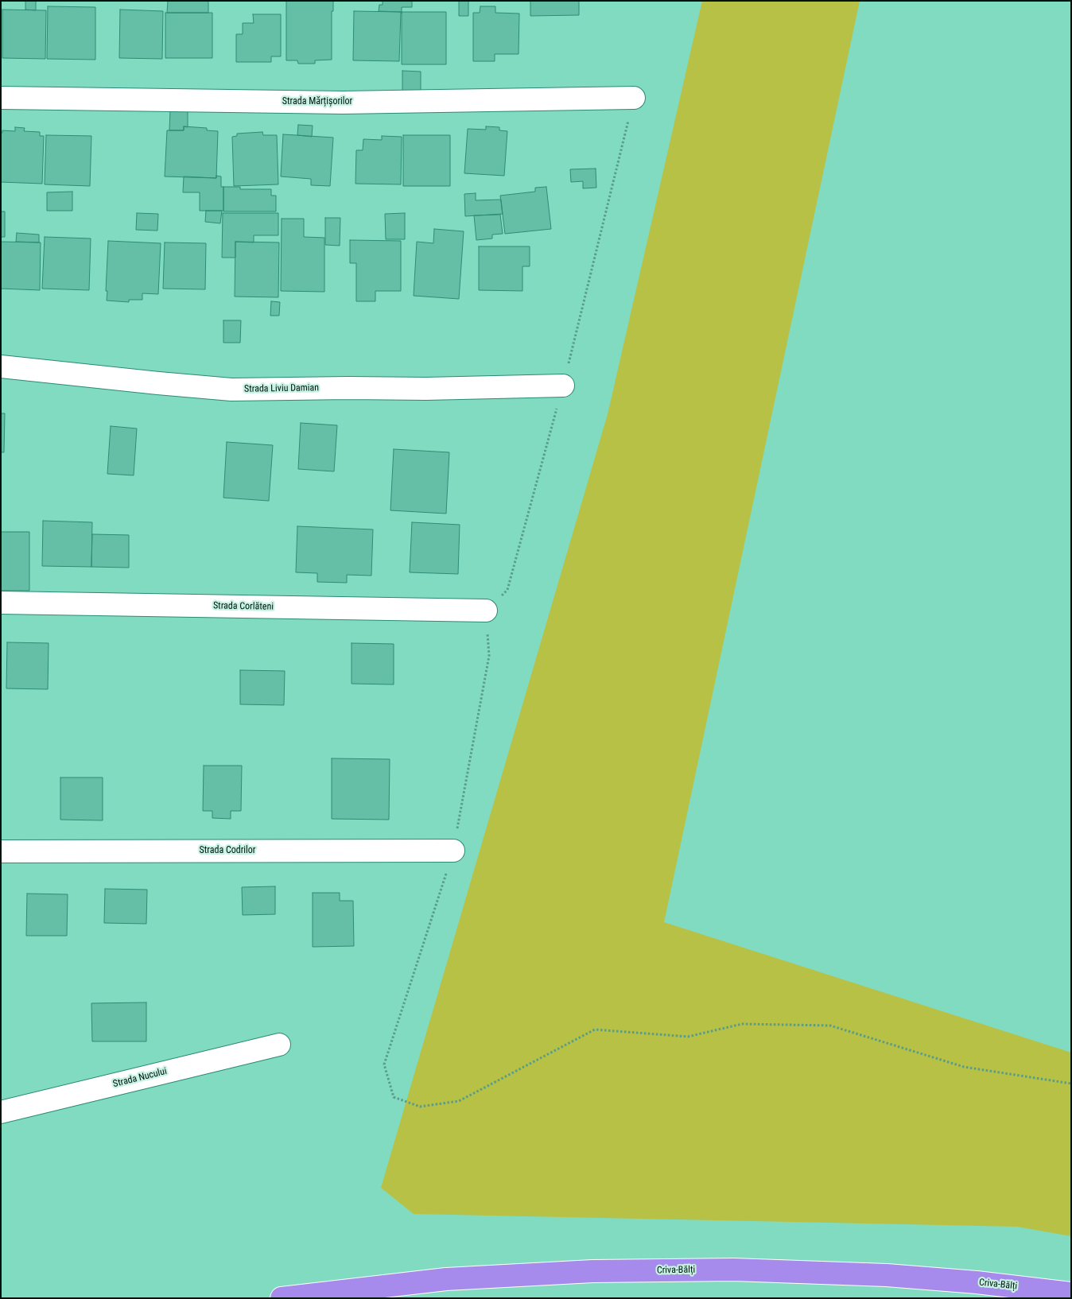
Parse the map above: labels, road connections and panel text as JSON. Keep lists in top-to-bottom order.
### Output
{
  "streets": {
    "highway": ["Criva-Bălți"],
    "street": [
      "Strada Mărțișorilor",
      "Strada Liviu Damian",
      "Strada Corlăteni",
      "Strada Codrilor",
      "Strada Nucului"
    ]
  }
}
